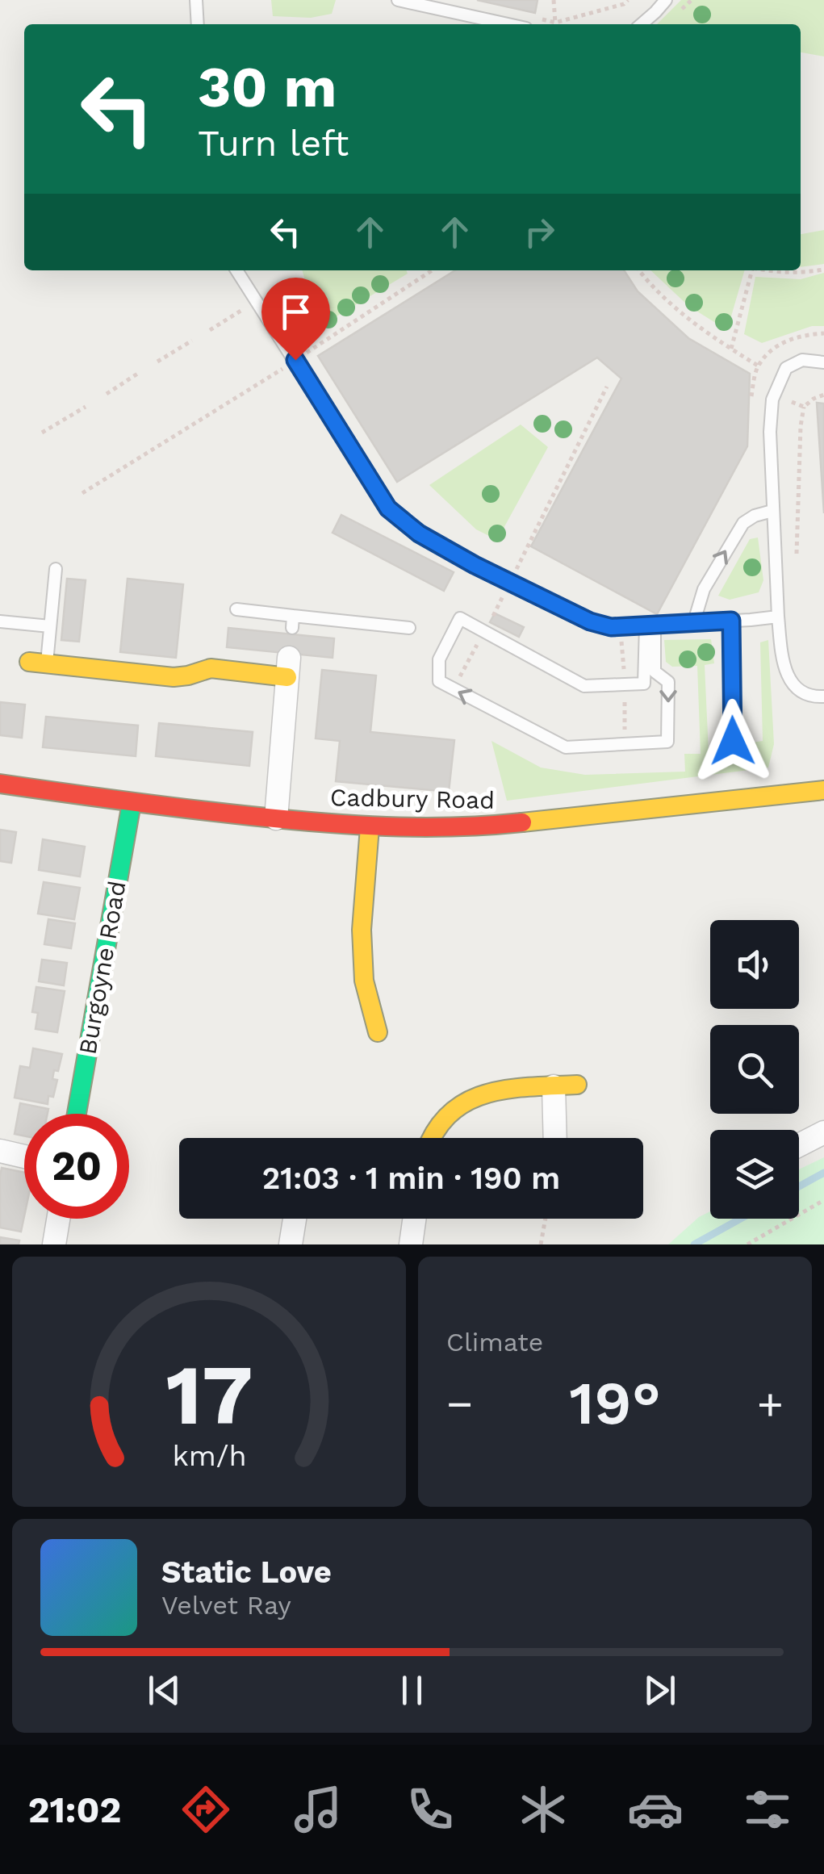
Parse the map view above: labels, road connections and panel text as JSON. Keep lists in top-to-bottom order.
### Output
{
  "streets": {
    "street": ["Cadbury Road", "Burgoyne Road"]
  },
  "crossings": [
    ["Cadbury Road", "Burgoyne Road"]
  ],
  "page": {
    "turn": ["30 m", "Turn left"],
    "limit": "20",
    "trip": "21:03 · 1 min · 190 m",
    "tile": "Climate",
    "heat": ["−", "19°", "+"],
    "song": ["Static Love", "Velvet Ray"],
    "tabs": "21:02",
    "gauge": ["17", "km/h"]
  }
}
